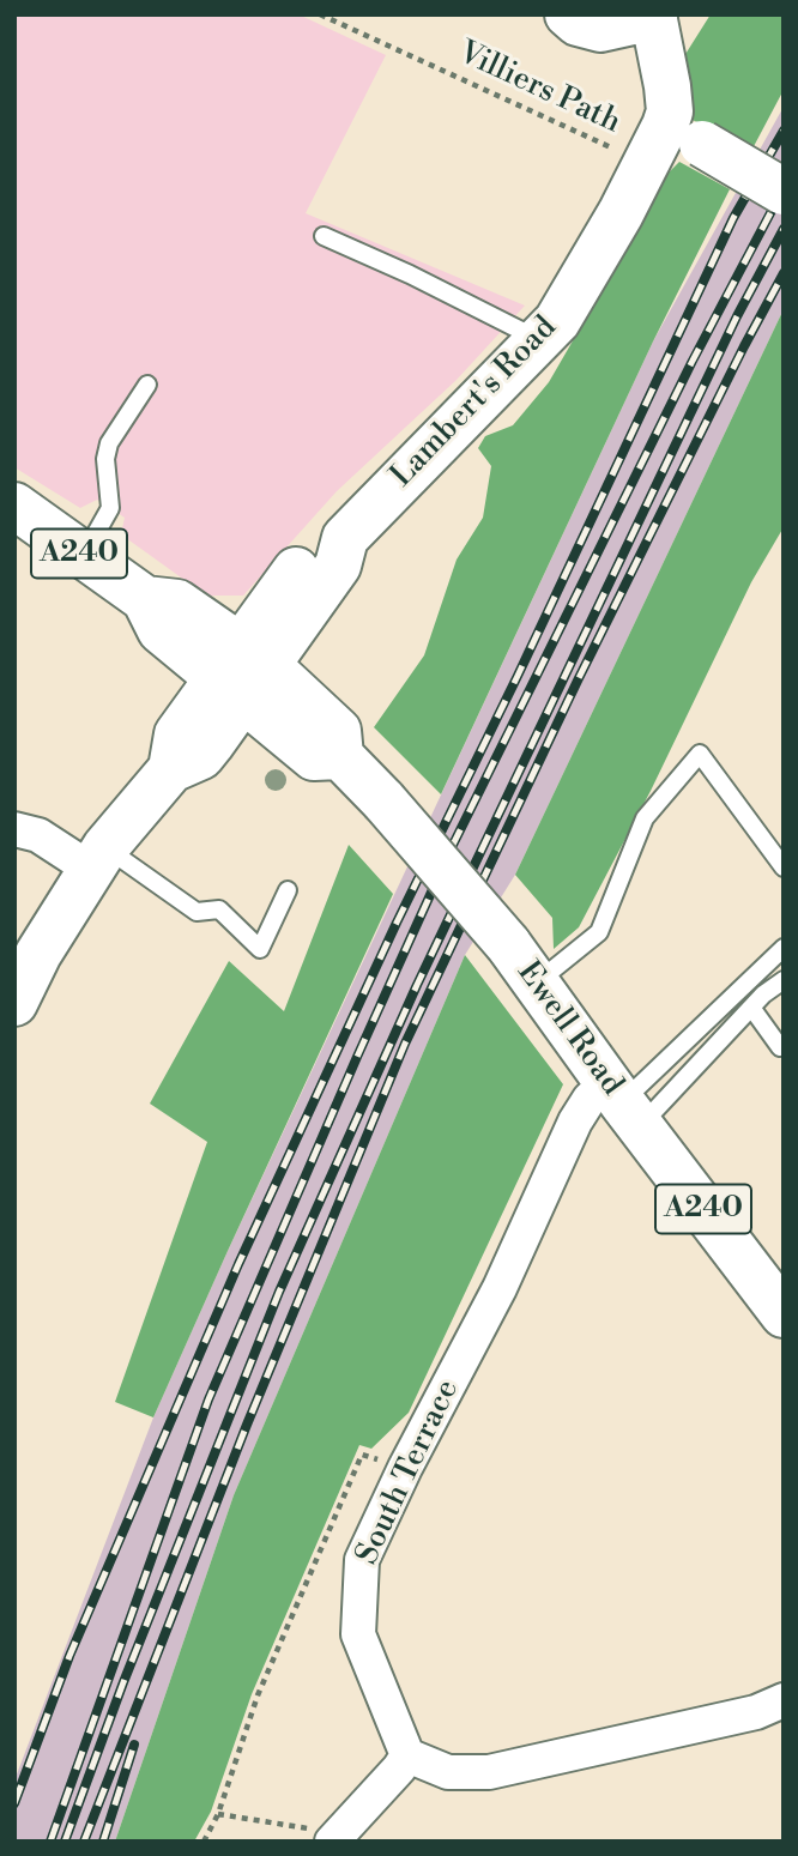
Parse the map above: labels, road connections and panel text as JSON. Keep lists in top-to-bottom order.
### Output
{
  "streets": {
    "main road": ["Lambert's Road", "A240", "Ewell Road"],
    "street": ["South Terrace"],
    "path": ["Villiers Path"]
  },
  "crossings": [
    ["Villiers Path", "Lambert's Road"],
    ["Lambert's Road", "A240"],
    ["Lambert's Road", "Ewell Road"],
    ["A240", "Ewell Road"],
    ["Ewell Road", "South Terrace"]
  ]
}
